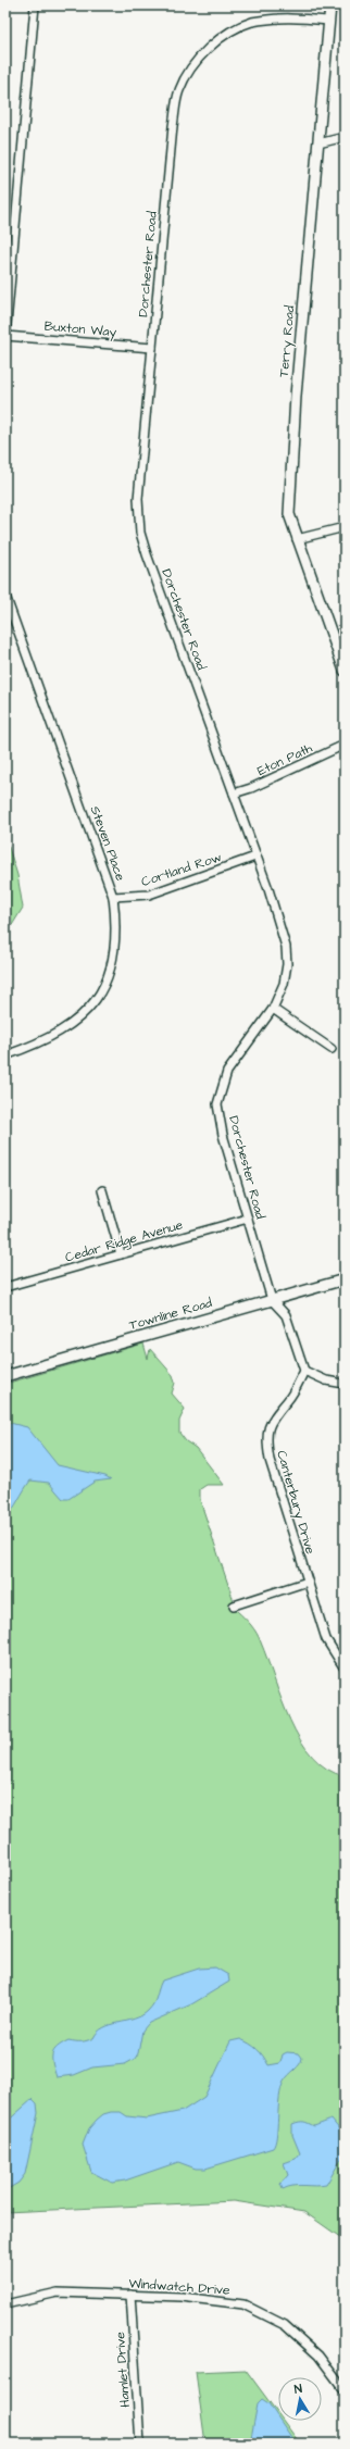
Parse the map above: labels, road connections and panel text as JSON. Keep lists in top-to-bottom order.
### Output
{
  "streets": {
    "street": [
      "Dorchester Road",
      "Buxton Way",
      "Terry Road",
      "Eton Path",
      "Steven Place",
      "Cortland Row",
      "Cedar Ridge Avenue",
      "Townline Road",
      "Canterbury Drive",
      "Windwatch Drive",
      "Hamlet Drive"
    ]
  },
  "crossings": [
    ["Dorchester Road", "Buxton Way"],
    ["Dorchester Road", "Terry Road"],
    ["Dorchester Road", "Eton Path"],
    ["Dorchester Road", "Cortland Row"],
    ["Dorchester Road", "Cedar Ridge Avenue"],
    ["Dorchester Road", "Townline Road"],
    ["Steven Place", "Cortland Row"],
    ["Windwatch Drive", "Hamlet Drive"]
  ],
  "north": "top"
}
